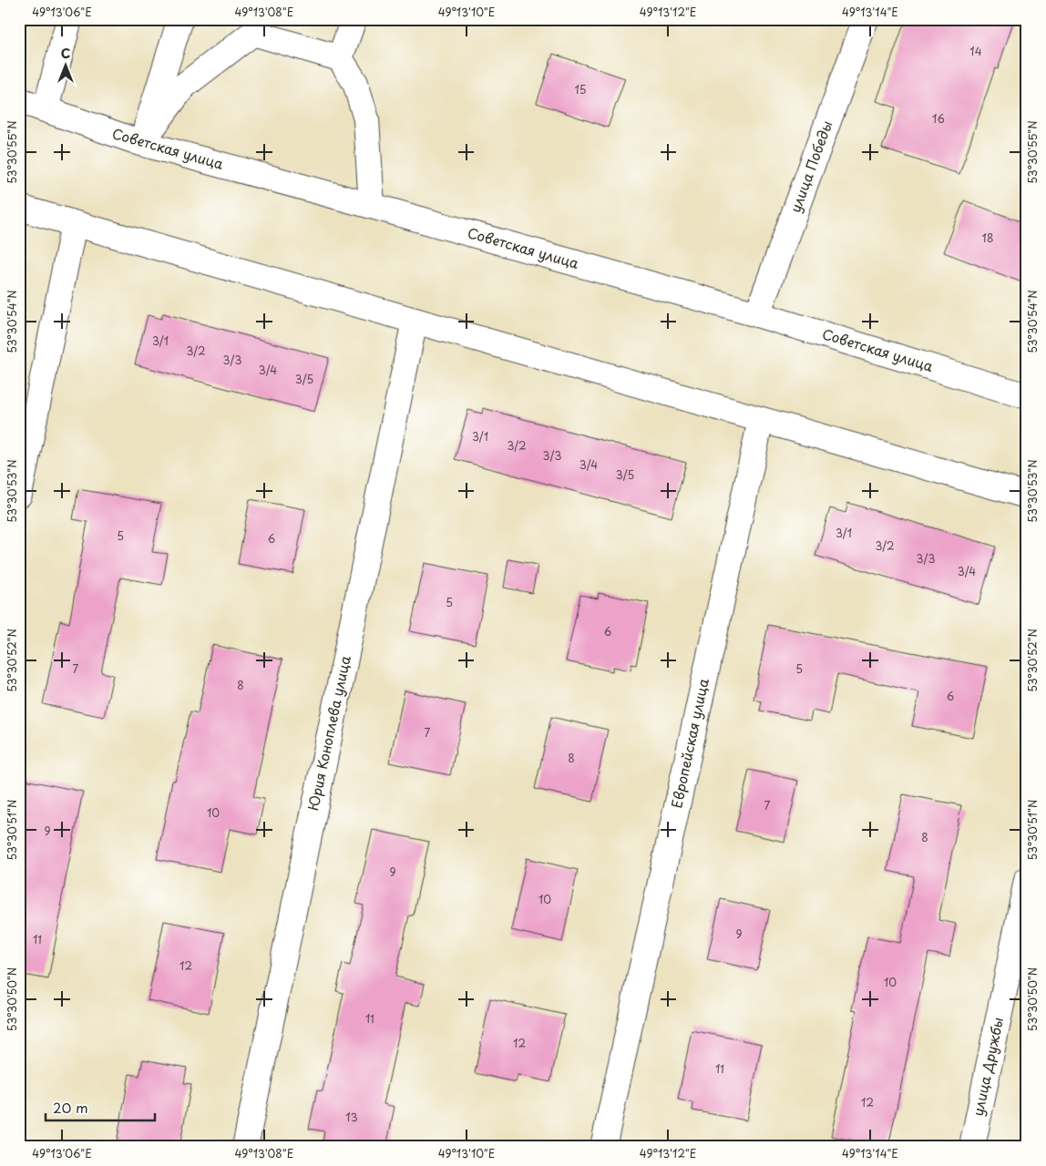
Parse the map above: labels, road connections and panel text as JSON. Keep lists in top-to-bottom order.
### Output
{
  "streets": {
    "street": [
      "Советская улица",
      "улица Победы",
      "Юрия Коноплева улица",
      "Европейская улица",
      "улица Дружбы"
    ]
  },
  "crossings": [
    ["Советская улица", "улица Победы"]
  ],
  "house_numbers": [
    "14",
    "15",
    "16",
    "18",
    "3/1",
    "3/2",
    "3/3",
    "3/4",
    "3/5",
    "3/1",
    "3/2",
    "3/3",
    "3/4",
    "3/5",
    "3/1",
    "5",
    "6",
    "3/2",
    "3/3",
    "3/4",
    "5",
    "6",
    "7",
    "5",
    "8",
    "6",
    "7",
    "8",
    "7",
    "10",
    "9",
    "8",
    "9",
    "10",
    "9",
    "11",
    "12",
    "10",
    "11",
    "12",
    "11",
    "12",
    "13"
  ],
  "scale_bar": "20 m",
  "north": "top",
  "coordinates": [
    "49°13'06\"E",
    "49°13'08\"E",
    "49°13'10\"E",
    "49°13'12\"E",
    "49°13'14\"E",
    "53°30'55\"N",
    "53°30'54\"N",
    "53°30'53\"N",
    "53°30'52\"N",
    "53°30'51\"N",
    "53°30'50\"N"
  ]
}
